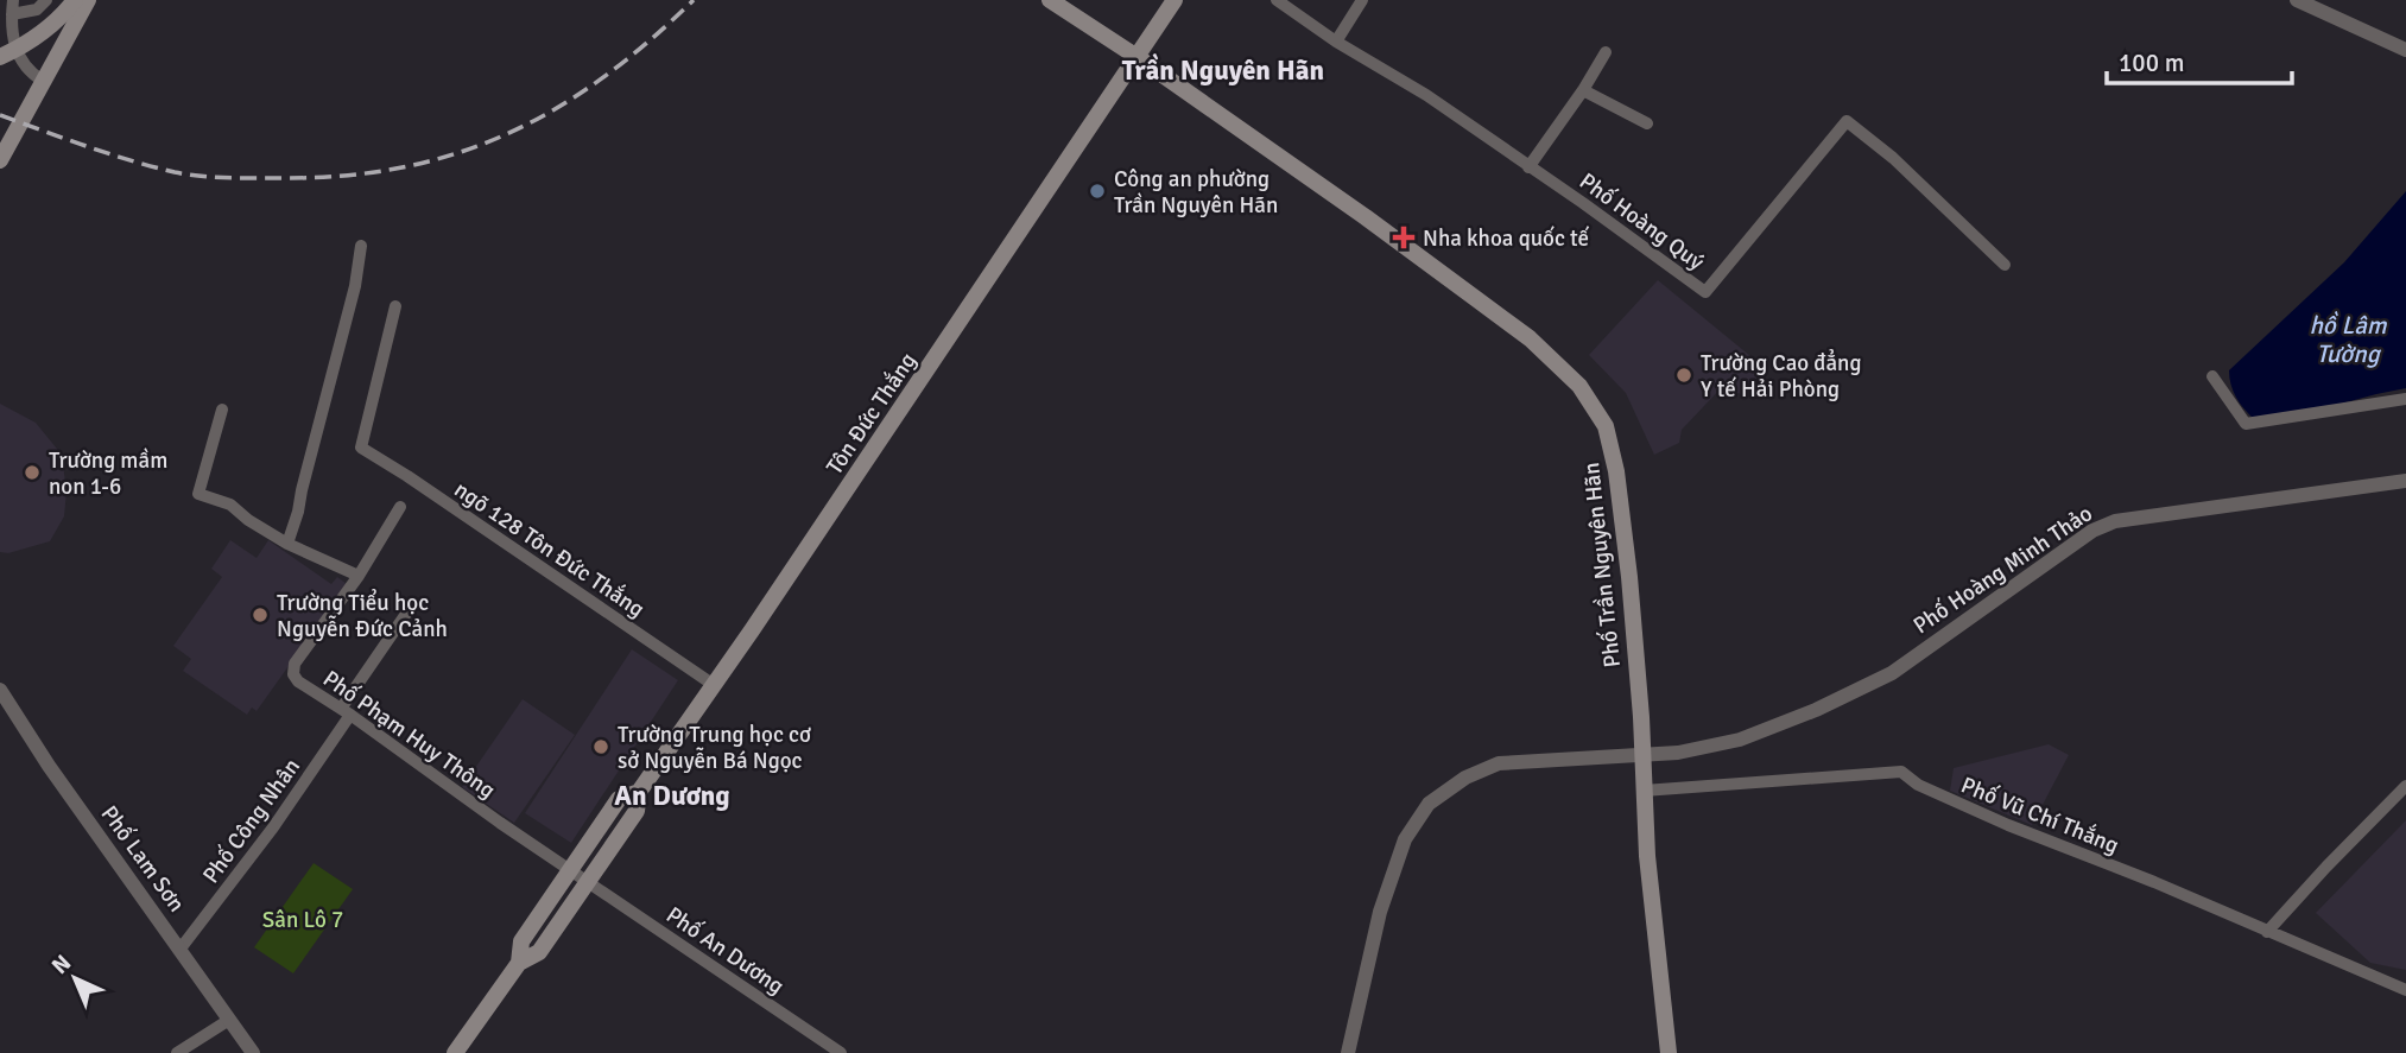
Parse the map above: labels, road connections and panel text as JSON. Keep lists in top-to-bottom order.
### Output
{
  "streets": {
    "main road": ["Tôn Đức Thắng", "Phố Trần Nguyên Hãn"],
    "street": [
      "Phố Hoàng Quý",
      "ngõ 128 Tôn Đức Thắng",
      "Phố Hoàng Minh Thảo",
      "Phố Phạm Huy Thông",
      "Phố Vũ Chí Thắng",
      "Phố Công Nhân",
      "Phố Lam Sơn",
      "Phố An Dương"
    ]
  },
  "crossings": [
    ["Tôn Đức Thắng", "ngõ 128 Tôn Đức Thắng"],
    ["Tôn Đức Thắng", "Phố Trần Nguyên Hãn"],
    ["Tôn Đức Thắng", "Phố Phạm Huy Thông"],
    ["Tôn Đức Thắng", "Phố An Dương"],
    ["Phố Trần Nguyên Hãn", "Phố Hoàng Minh Thảo"],
    ["Phố Trần Nguyên Hãn", "Phố Vũ Chí Thắng"],
    ["Phố Phạm Huy Thông", "Phố Công Nhân"],
    ["Phố Phạm Huy Thông", "Phố An Dương"],
    ["Phố Công Nhân", "Phố Lam Sơn"]
  ],
  "districts": ["Trần Nguyên Hãn", "An Dương"],
  "water": ["hồ Lâm Tường"],
  "parks": ["Sân Lô 7"],
  "places": {
    "other": [
      "Công an phường Trần Nguyên Hãn",
      "Trường Cao đẳng Y tế Hải Phòng",
      "Trường mầm non 1-6",
      "Trường Tiểu học Nguyễn Đức Cảnh",
      "Trường Trung học cơ sở Nguyễn Bá Ngọc"
    ],
    "health": ["Nha khoa quốc tế"]
  },
  "scale_bar": "100 m",
  "north": "top left"
}
